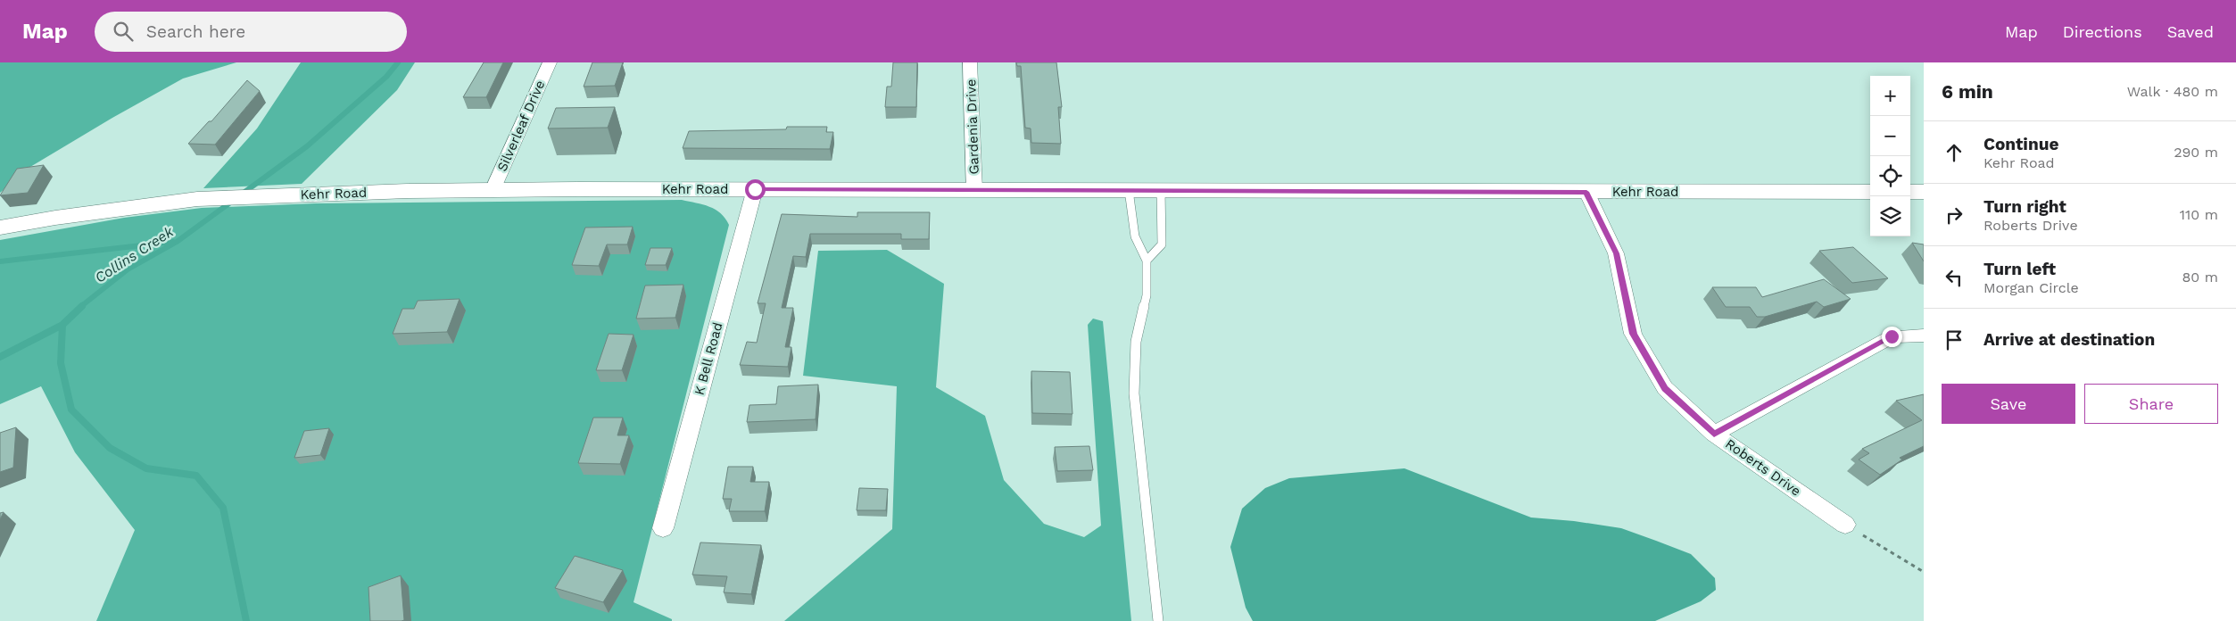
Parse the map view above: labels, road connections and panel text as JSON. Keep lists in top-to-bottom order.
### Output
{
  "streets": {
    "street": [
      "Silverleaf Drive",
      "Gardenia Drive",
      "Kehr Road",
      "K Bell Road",
      "Roberts Drive"
    ]
  },
  "crossings": [
    ["Silverleaf Drive", "Kehr Road"],
    ["Gardenia Drive", "Kehr Road"],
    ["Kehr Road", "K Bell Road"],
    ["Kehr Road", "Roberts Drive"]
  ],
  "water": ["Collins Creek"],
  "page": {
    "header": "Map",
    "search": "Search here",
    "nav": ["Map", "Directions", "Saved"],
    "heading": ["6 min", "Walk · 480 m"],
    "map_buttons": ["+", "−"],
    "list": [
      ["Continue", "Kehr Road", "290 m"],
      ["Turn right", "Roberts Drive", "110 m"],
      ["Turn left", "Morgan Circle", "80 m"],
      "Arrive at destination"
    ],
    "buttons": ["Save", "Share"]
  }
}
